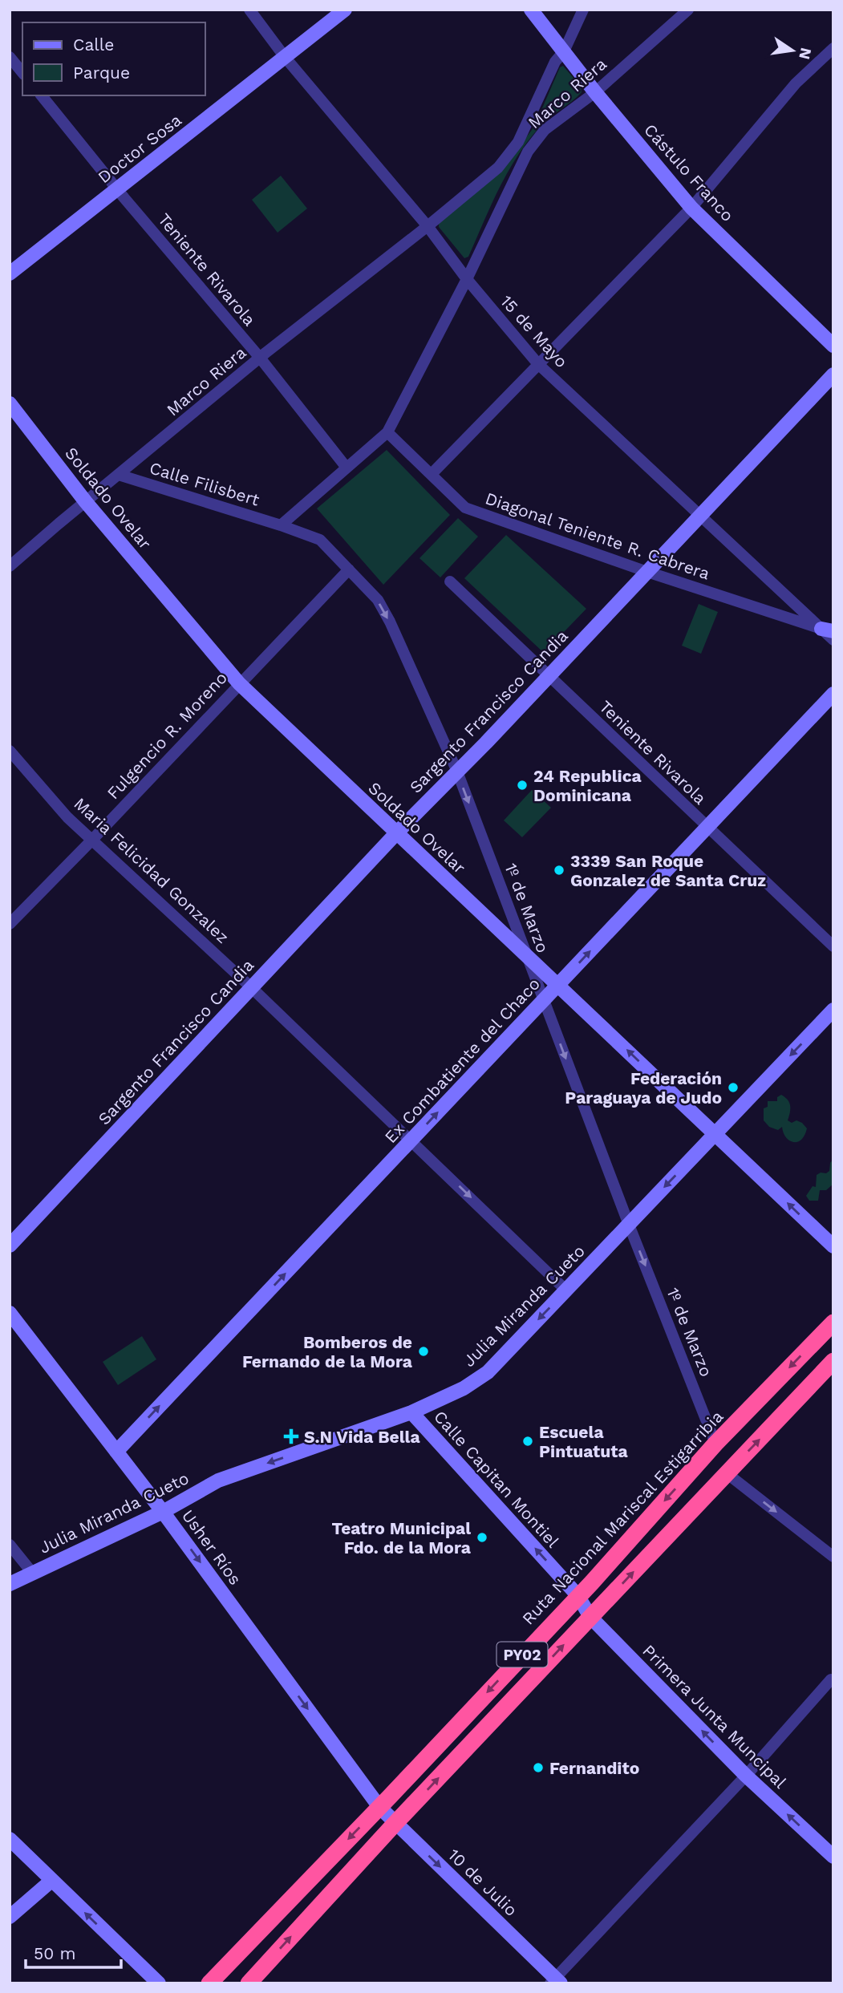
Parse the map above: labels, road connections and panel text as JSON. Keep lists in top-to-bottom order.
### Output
{
  "streets": {
    "highway": ["Ruta Nacional Mariscal Estigarribia", "PY02"],
    "street": [
      "Marco Riera",
      "Doctor Sosa",
      "Cástulo Franco",
      "Teniente Rivarola",
      "15 de Mayo",
      "Calle Filisbert",
      "Soldado Ovelar",
      "Diagonal Teniente R. Cabrera",
      "Sargento Francisco Candia",
      "Fulgencio R. Moreno",
      "Maria Felicidad Gonzalez",
      "1º de Marzo",
      "Ex Combatiente del Chaco",
      "Julia Miranda Cueto",
      "Calle Capitan Montiel",
      "Usher Ríos",
      "Primera Junta Muncipal",
      "10 de Julio"
    ]
  },
  "crossings": [
    ["Marco Riera", "Cástulo Franco"],
    ["Marco Riera", "Teniente Rivarola"],
    ["Marco Riera", "15 de Mayo"],
    ["Marco Riera", "Calle Filisbert"],
    ["Marco Riera", "Soldado Ovelar"],
    ["Marco Riera", "Diagonal Teniente R. Cabrera"],
    ["Doctor Sosa", "Teniente Rivarola"],
    ["Doctor Sosa", "15 de Mayo"],
    ["Teniente Rivarola", "Sargento Francisco Candia"],
    ["Teniente Rivarola", "Ex Combatiente del Chaco"],
    ["15 de Mayo", "Diagonal Teniente R. Cabrera"],
    ["15 de Mayo", "Sargento Francisco Candia"],
    ["Calle Filisbert", "1º de Marzo"],
    ["Soldado Ovelar", "Sargento Francisco Candia"],
    ["Soldado Ovelar", "Fulgencio R. Moreno"],
    ["Soldado Ovelar", "1º de Marzo"],
    ["Soldado Ovelar", "Ex Combatiente del Chaco"],
    ["Soldado Ovelar", "Julia Miranda Cueto"],
    ["Diagonal Teniente R. Cabrera", "Sargento Francisco Candia"],
    ["Sargento Francisco Candia", "Maria Felicidad Gonzalez"],
    ["Sargento Francisco Candia", "1º de Marzo"],
    ["Fulgencio R. Moreno", "Maria Felicidad Gonzalez"],
    ["Fulgencio R. Moreno", "1º de Marzo"],
    ["Maria Felicidad Gonzalez", "Ex Combatiente del Chaco"],
    ["Maria Felicidad Gonzalez", "Julia Miranda Cueto"],
    ["1º de Marzo", "Ex Combatiente del Chaco"],
    ["1º de Marzo", "Julia Miranda Cueto"],
    ["1º de Marzo", "Ruta Nacional Mariscal Estigarribia"],
    ["Ex Combatiente del Chaco", "Usher Ríos"],
    ["Julia Miranda Cueto", "Calle Capitan Montiel"],
    ["Julia Miranda Cueto", "Usher Ríos"],
    ["Calle Capitan Montiel", "Ruta Nacional Mariscal Estigarribia"],
    ["Calle Capitan Montiel", "Primera Junta Muncipal"],
    ["Ruta Nacional Mariscal Estigarribia", "Usher Ríos"],
    ["Ruta Nacional Mariscal Estigarribia", "Primera Junta Muncipal"],
    ["Ruta Nacional Mariscal Estigarribia", "10 de Julio"],
    ["Usher Ríos", "10 de Julio"],
    ["PY02", "Primera Junta Muncipal"],
    ["PY02", "10 de Julio"]
  ],
  "one_way": [
    "1º de Marzo",
    "Ex Combatiente del Chaco",
    "Julia Miranda Cueto",
    "Calle Capitan Montiel",
    "Usher Ríos",
    "Primera Junta Muncipal",
    "10 de Julio"
  ],
  "places": {
    "other": [
      "24 Republica Dominicana",
      "3339 San Roque Gonzalez de Santa Cruz",
      "Federación Paraguaya de Judo",
      "Bomberos de Fernando de la Mora",
      "Escuela Pintuatuta",
      "Teatro Municipal Fdo. de la Mora",
      "Fernandito"
    ],
    "health": ["S.N Vida Bella"]
  },
  "legend": ["Calle", "Parque"],
  "scale_bar": "50 m",
  "north": "right"
}
